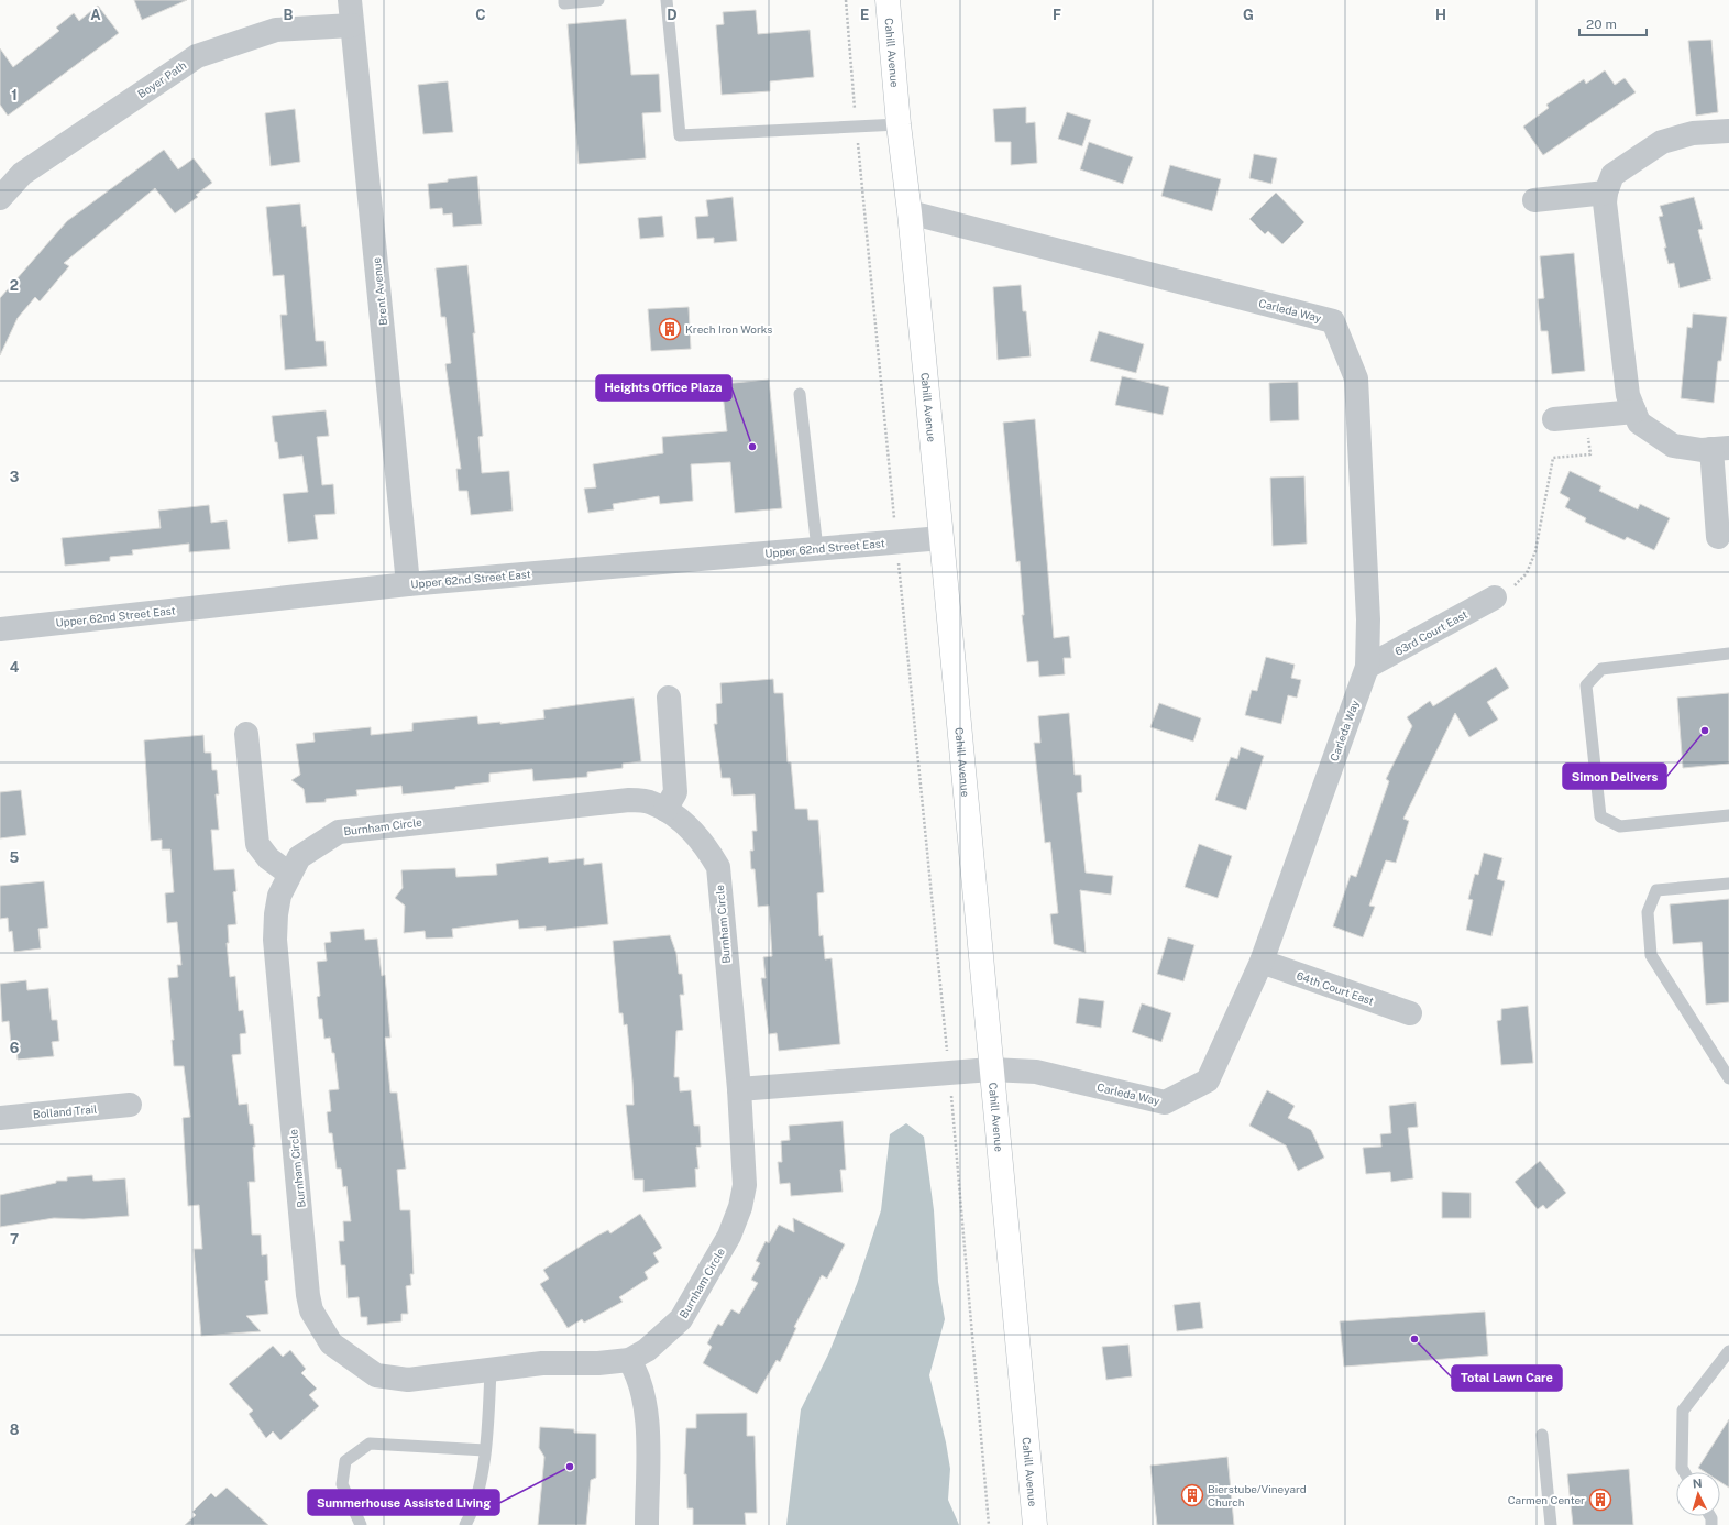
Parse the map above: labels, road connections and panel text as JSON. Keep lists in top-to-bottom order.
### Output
{
  "streets": {
    "street": [
      "Cahill Avenue",
      "Boyer Path",
      "Brent Avenue",
      "Carleda Way",
      "Upper 62nd Street East",
      "63rd Court East",
      "Burnham Circle",
      "64th Court East",
      "Bolland Trail"
    ]
  },
  "crossings": [
    ["Cahill Avenue", "Carleda Way"],
    ["Cahill Avenue", "Upper 62nd Street East"],
    ["Boyer Path", "Brent Avenue"],
    ["Brent Avenue", "Upper 62nd Street East"],
    ["Carleda Way", "63rd Court East"],
    ["Carleda Way", "Burnham Circle"],
    ["Carleda Way", "64th Court East"]
  ],
  "places": {
    "building": ["Krech Iron Works", "Bierstube/Vineyard Church", "Carmen Center"],
    "other": [
      "Heights Office Plaza",
      "Simon Delivers",
      "Total Lawn Care",
      "Summerhouse Assisted Living"
    ]
  },
  "scale_bar": "20 m",
  "north": "top",
  "grid": {
    "columns": [
      "A",
      "B",
      "C",
      "D",
      "E",
      "F",
      "G",
      "H"
    ],
    "rows": [
      "1",
      "2",
      "3",
      "4",
      "5",
      "6",
      "7",
      "8"
    ]
  }
}
